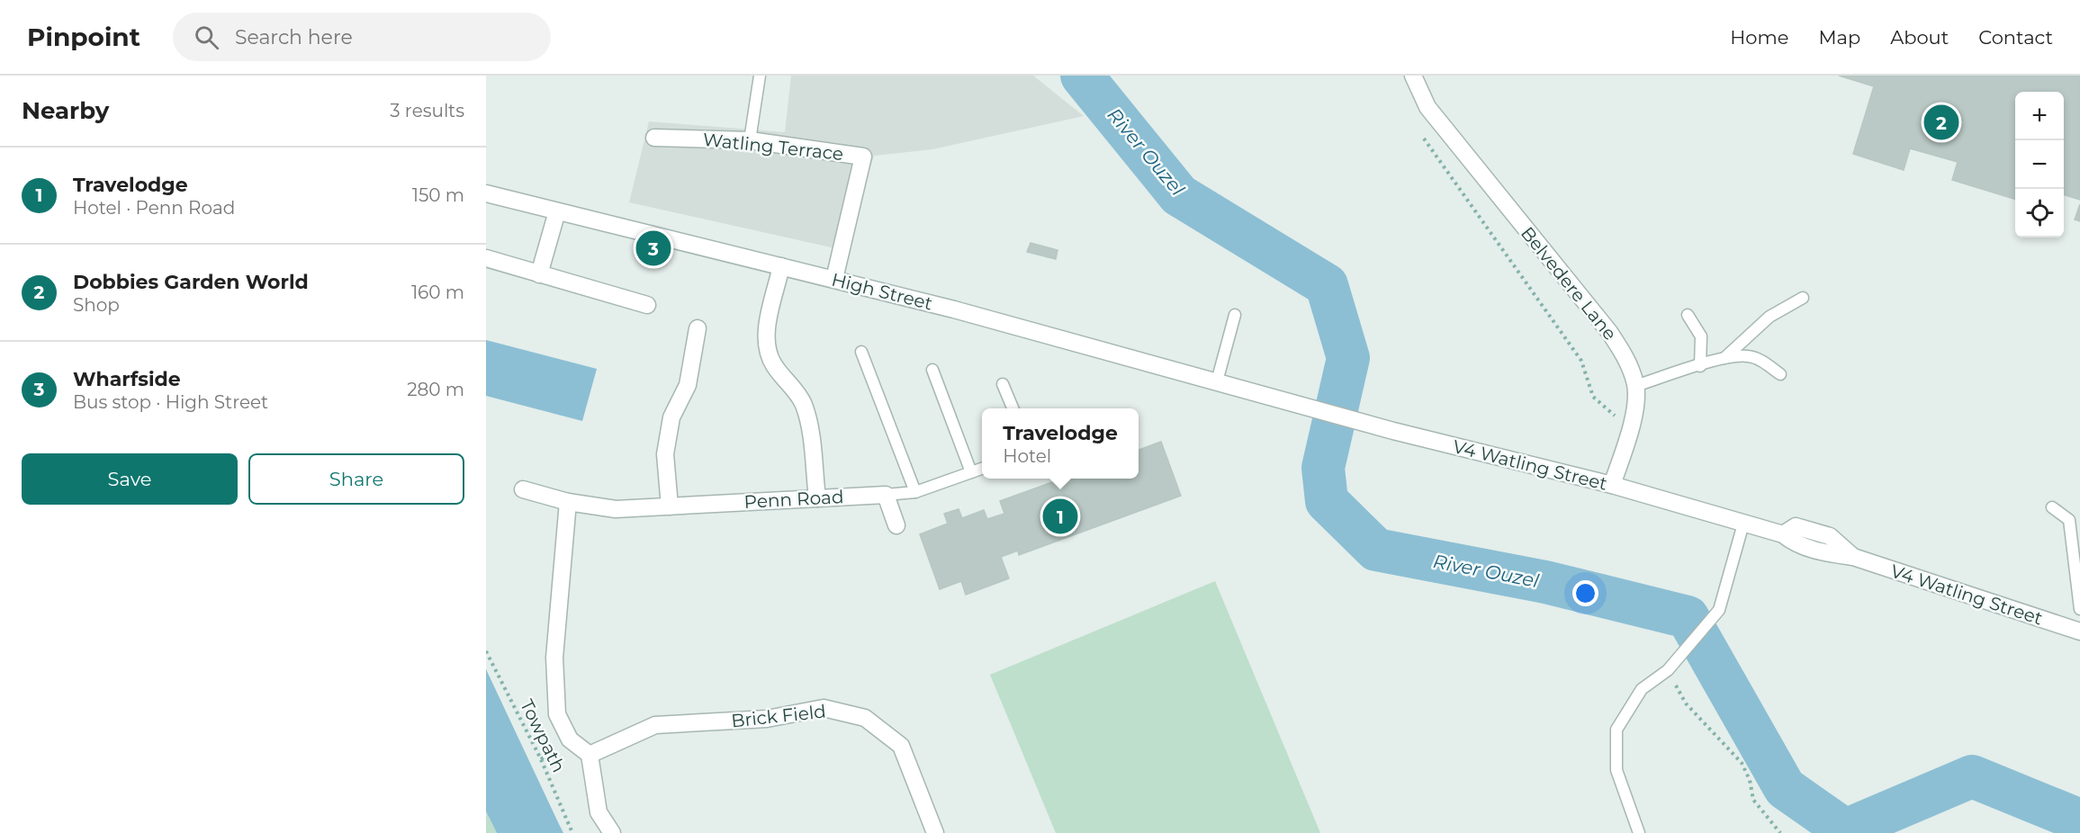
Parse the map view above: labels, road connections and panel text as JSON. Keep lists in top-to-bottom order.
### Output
{
  "streets": {
    "street": [
      "Watling Terrace",
      "Belvedere Lane",
      "High Street",
      "V4 Watling Street",
      "Penn Road",
      "Brick Field"
    ],
    "path": ["Towpath"]
  },
  "crossings": [
    ["Watling Terrace", "High Street"],
    ["Belvedere Lane", "V4 Watling Street"],
    ["High Street", "V4 Watling Street"]
  ],
  "water": ["River Ouzel"],
  "page": {
    "header": "Pinpoint",
    "search": "Search here",
    "nav": [
      "Home",
      "Map",
      "About",
      "Contact"
    ],
    "heading": ["Nearby", "3 results"],
    "map_buttons": ["+", "−"],
    "pins": ["2", "3", "1"],
    "list": [
      {
        "mark": "1",
        "name": "Travelodge",
        "note": "Hotel · Penn Road",
        "value": "150 m"
      },
      {
        "mark": "2",
        "name": "Dobbies Garden World",
        "note": "Shop",
        "value": "160 m"
      },
      {
        "mark": "3",
        "name": "Wharfside",
        "note": "Bus stop · High Street",
        "value": "280 m"
      }
    ],
    "popup": ["Travelodge", "Hotel"],
    "buttons": ["Save", "Share"]
  }
}
